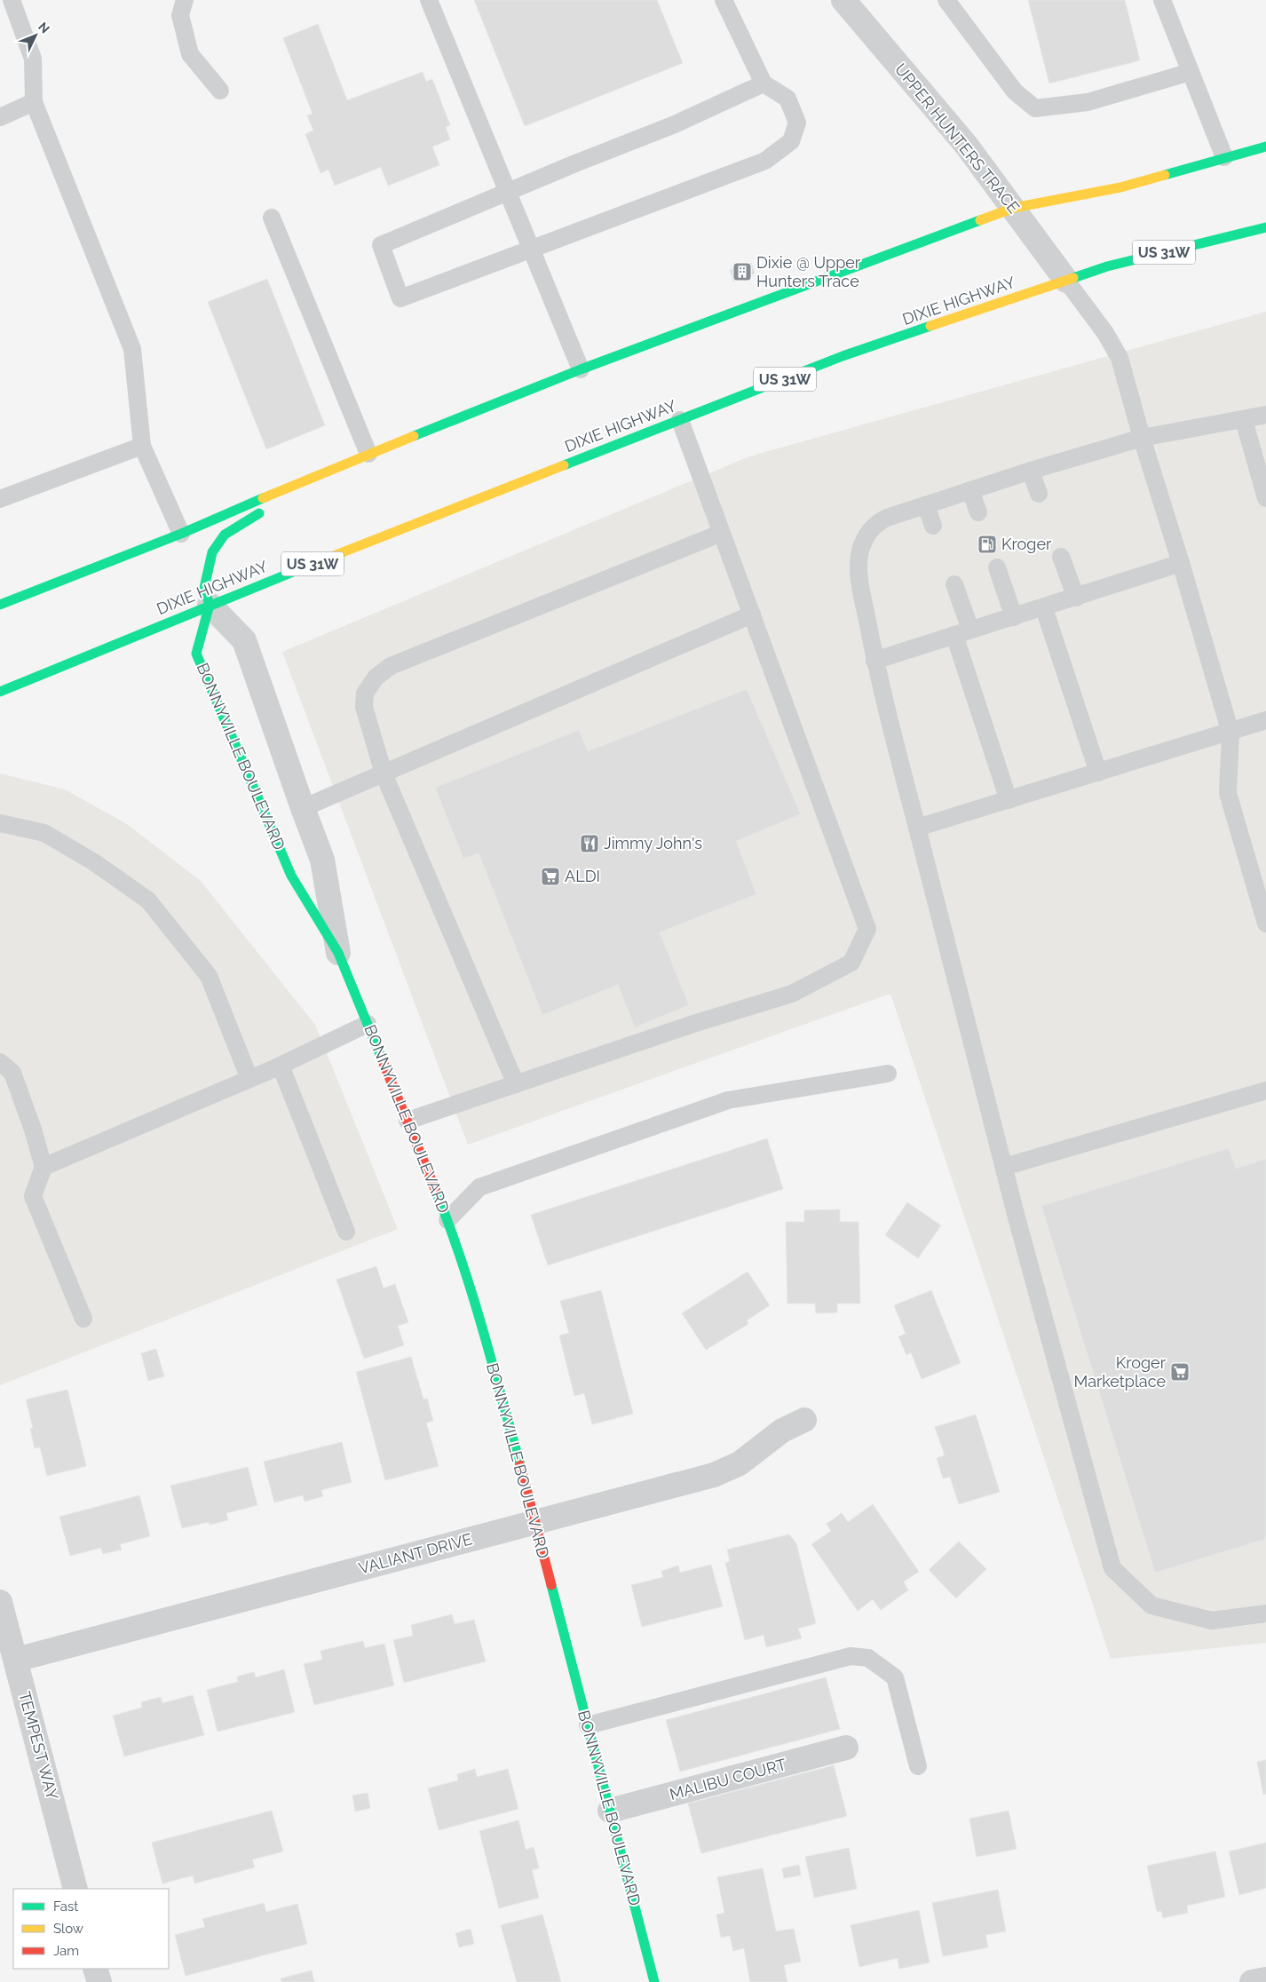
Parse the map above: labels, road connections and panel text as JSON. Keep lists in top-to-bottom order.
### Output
{
  "streets": {
    "main road": ["US 31W", "DIXIE HIGHWAY", "BONNYVILLE BOULEVARD"],
    "street": [
      "UPPER HUNTERS TRACE",
      "VALIANT DRIVE",
      "TEMPEST WAY",
      "MALIBU COURT"
    ]
  },
  "crossings": [
    ["UPPER HUNTERS TRACE", "DIXIE HIGHWAY"],
    ["DIXIE HIGHWAY", "BONNYVILLE BOULEVARD"],
    ["BONNYVILLE BOULEVARD", "VALIANT DRIVE"],
    ["BONNYVILLE BOULEVARD", "MALIBU COURT"],
    ["VALIANT DRIVE", "TEMPEST WAY"]
  ],
  "places": {
    "building": ["Dixie @ Upper Hunters Trace"],
    "fuel station": ["Kroger"],
    "restaurant": ["Jimmy John's"],
    "supermarket": ["ALDI", "Kroger Marketplace"]
  },
  "legend": ["Fast", "Slow", "Jam"],
  "north": "top right"
}
